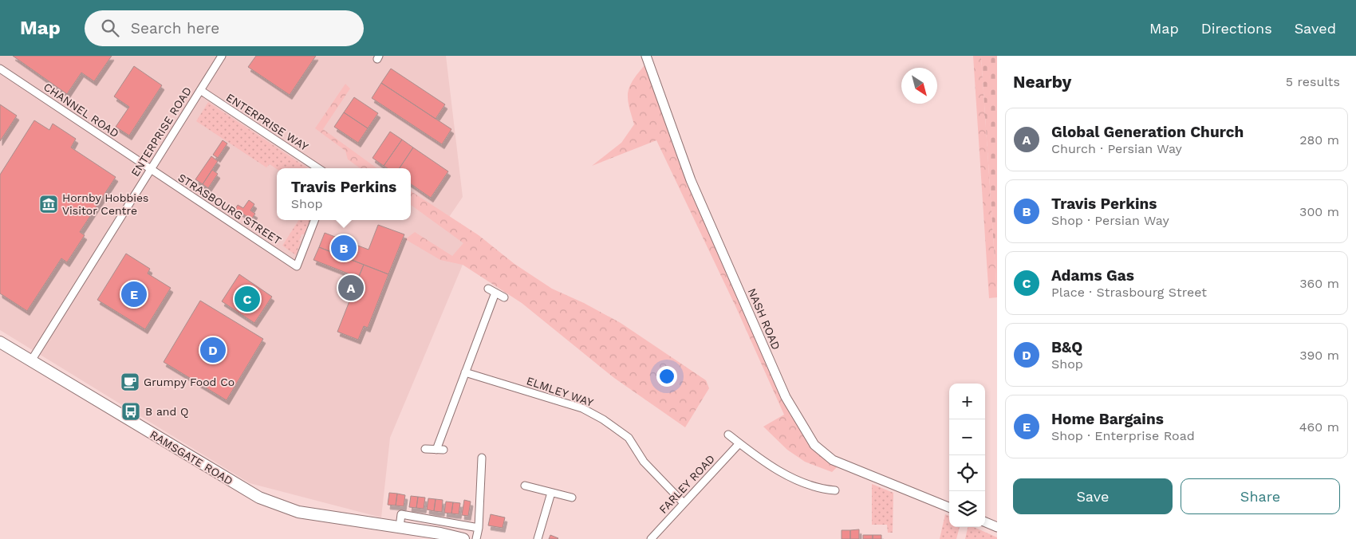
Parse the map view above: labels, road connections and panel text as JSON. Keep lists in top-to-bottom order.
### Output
{
  "streets": {
    "main road": ["RAMSGATE ROAD"],
    "street": [
      "CHANNEL ROAD",
      "ENTERPRISE WAY",
      "ENTERPRISE ROAD",
      "STRASBOURG STREET",
      "NASH ROAD",
      "ELMLEY WAY",
      "FARLEY ROAD"
    ]
  },
  "crossings": [
    ["CHANNEL ROAD", "ENTERPRISE ROAD"],
    ["CHANNEL ROAD", "STRASBOURG STREET"],
    ["ENTERPRISE WAY", "ENTERPRISE ROAD"],
    ["ENTERPRISE ROAD", "STRASBOURG STREET"],
    ["ENTERPRISE ROAD", "RAMSGATE ROAD"],
    ["ELMLEY WAY", "FARLEY ROAD"]
  ],
  "places": {
    "museum": ["Hornby Hobbies Visitor Centre"],
    "cafe": ["Grumpy Food Co"],
    "bus stop": ["B and Q"]
  },
  "north": "bottom right",
  "page": {
    "header": "Map",
    "search": "Search here",
    "nav": ["Map", "Directions", "Saved"],
    "heading": ["Nearby", "5 results"],
    "list": [
      {
        "mark": "A",
        "name": "Global Generation Church",
        "note": "Church · Persian Way",
        "value": "280 m"
      },
      {
        "mark": "B",
        "name": "Travis Perkins",
        "note": "Shop · Persian Way",
        "value": "300 m"
      },
      {
        "mark": "C",
        "name": "Adams Gas",
        "note": "Place · Strasbourg Street",
        "value": "360 m"
      },
      {
        "mark": "D",
        "name": "B&Q",
        "note": "Shop",
        "value": "390 m"
      },
      {
        "mark": "E",
        "name": "Home Bargains",
        "note": "Shop · Enterprise Road",
        "value": "460 m"
      }
    ],
    "popup": ["Travis Perkins", "Shop"],
    "pins": [
      "B",
      "A",
      "E",
      "C",
      "D"
    ],
    "map_buttons": ["+", "−"],
    "buttons": ["Save", "Share"]
  }
}
